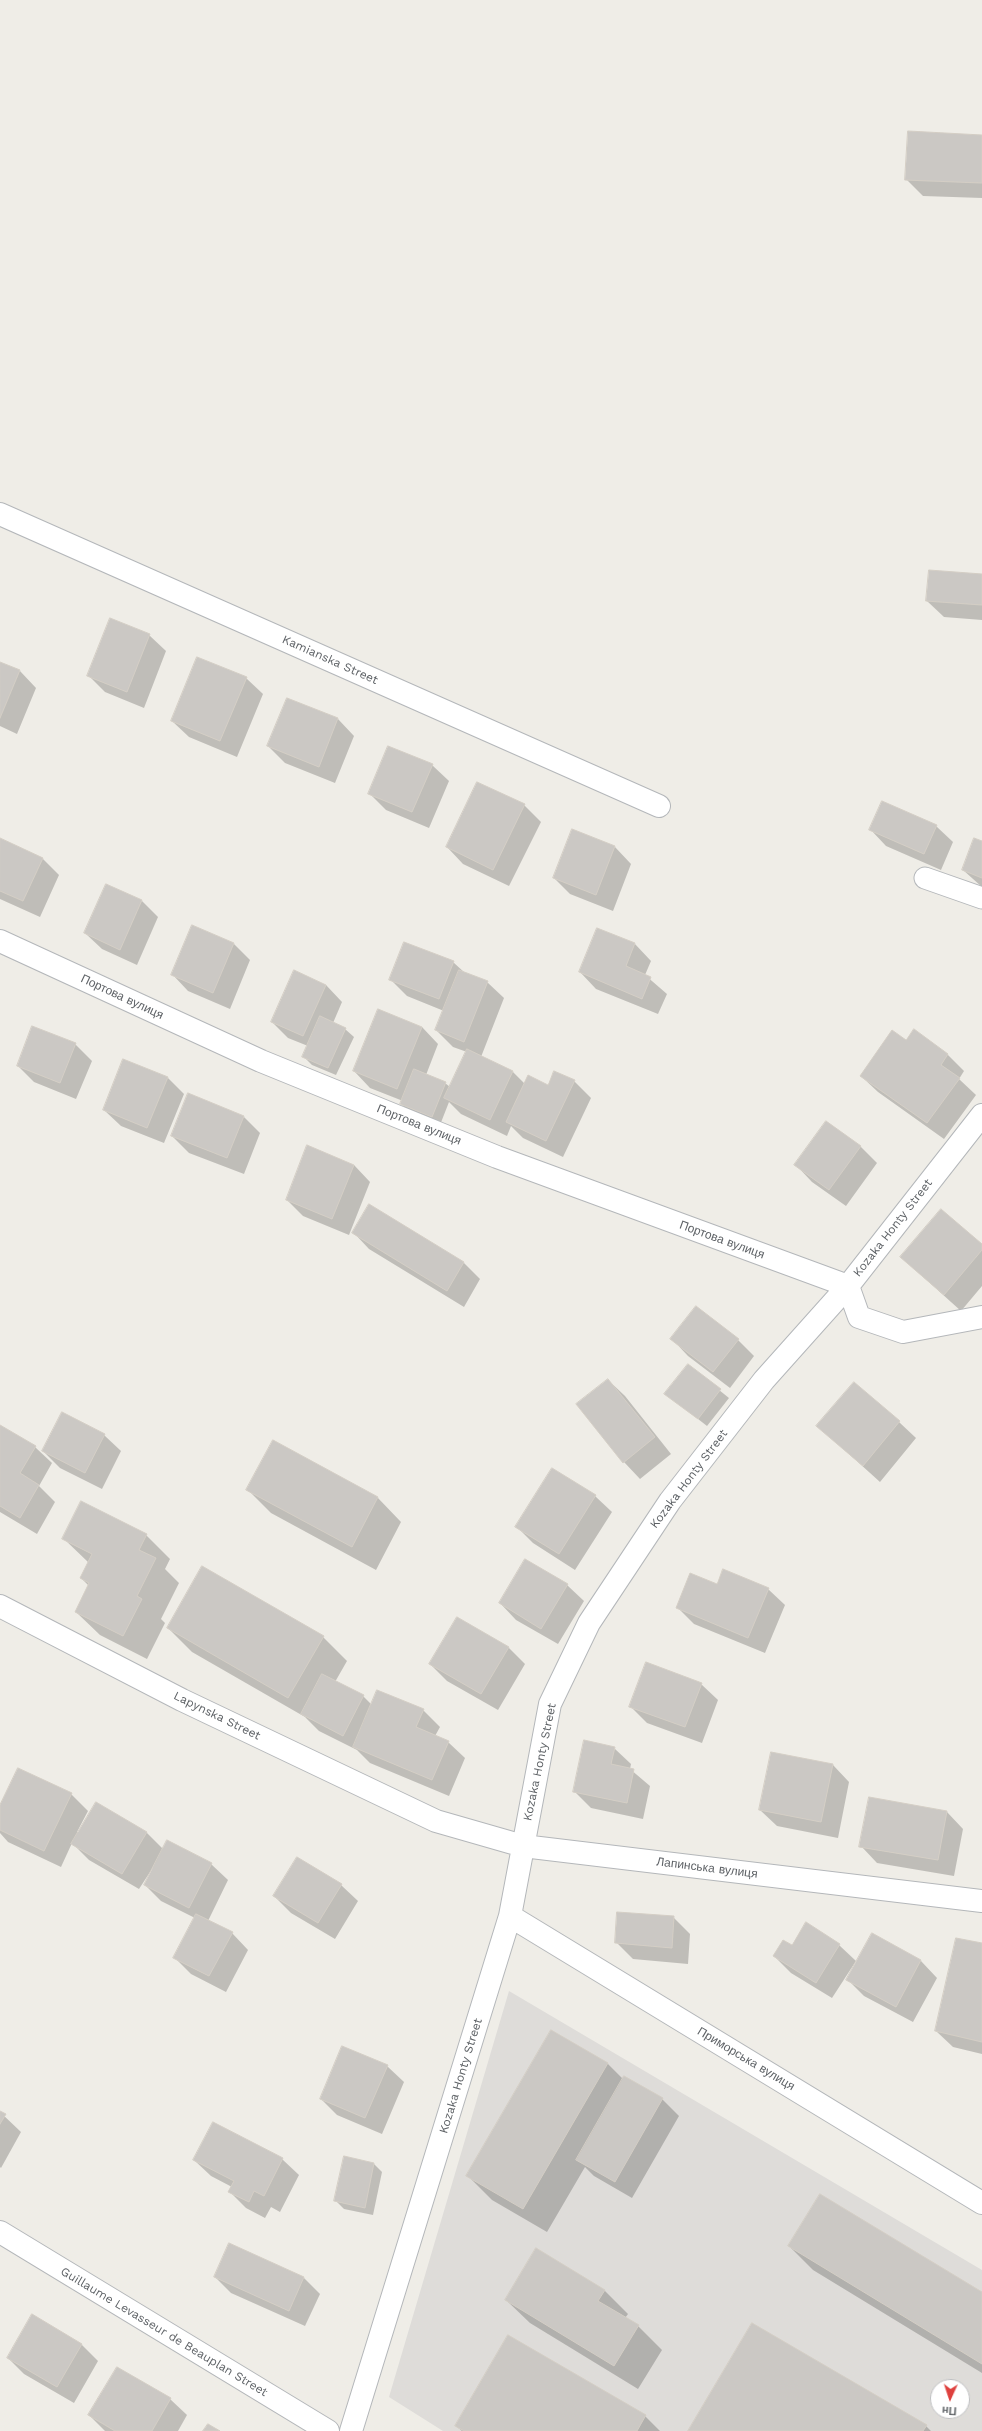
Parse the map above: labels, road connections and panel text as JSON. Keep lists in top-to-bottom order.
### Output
{
  "streets": {
    "street": [
      "Kamianska Street",
      "Портова вулиця",
      "Kozaka Honty Street",
      "Лапинська вулиця",
      "Приморська вулиця",
      "Guillaume Levasseur de Beauplan Street"
    ]
  },
  "crossings": [
    ["Портова вулиця", "Kozaka Honty Street"],
    ["Kozaka Honty Street", "Лапинська вулиця"],
    ["Kozaka Honty Street", "Приморська вулиця"]
  ],
  "north": "bottom"
}
